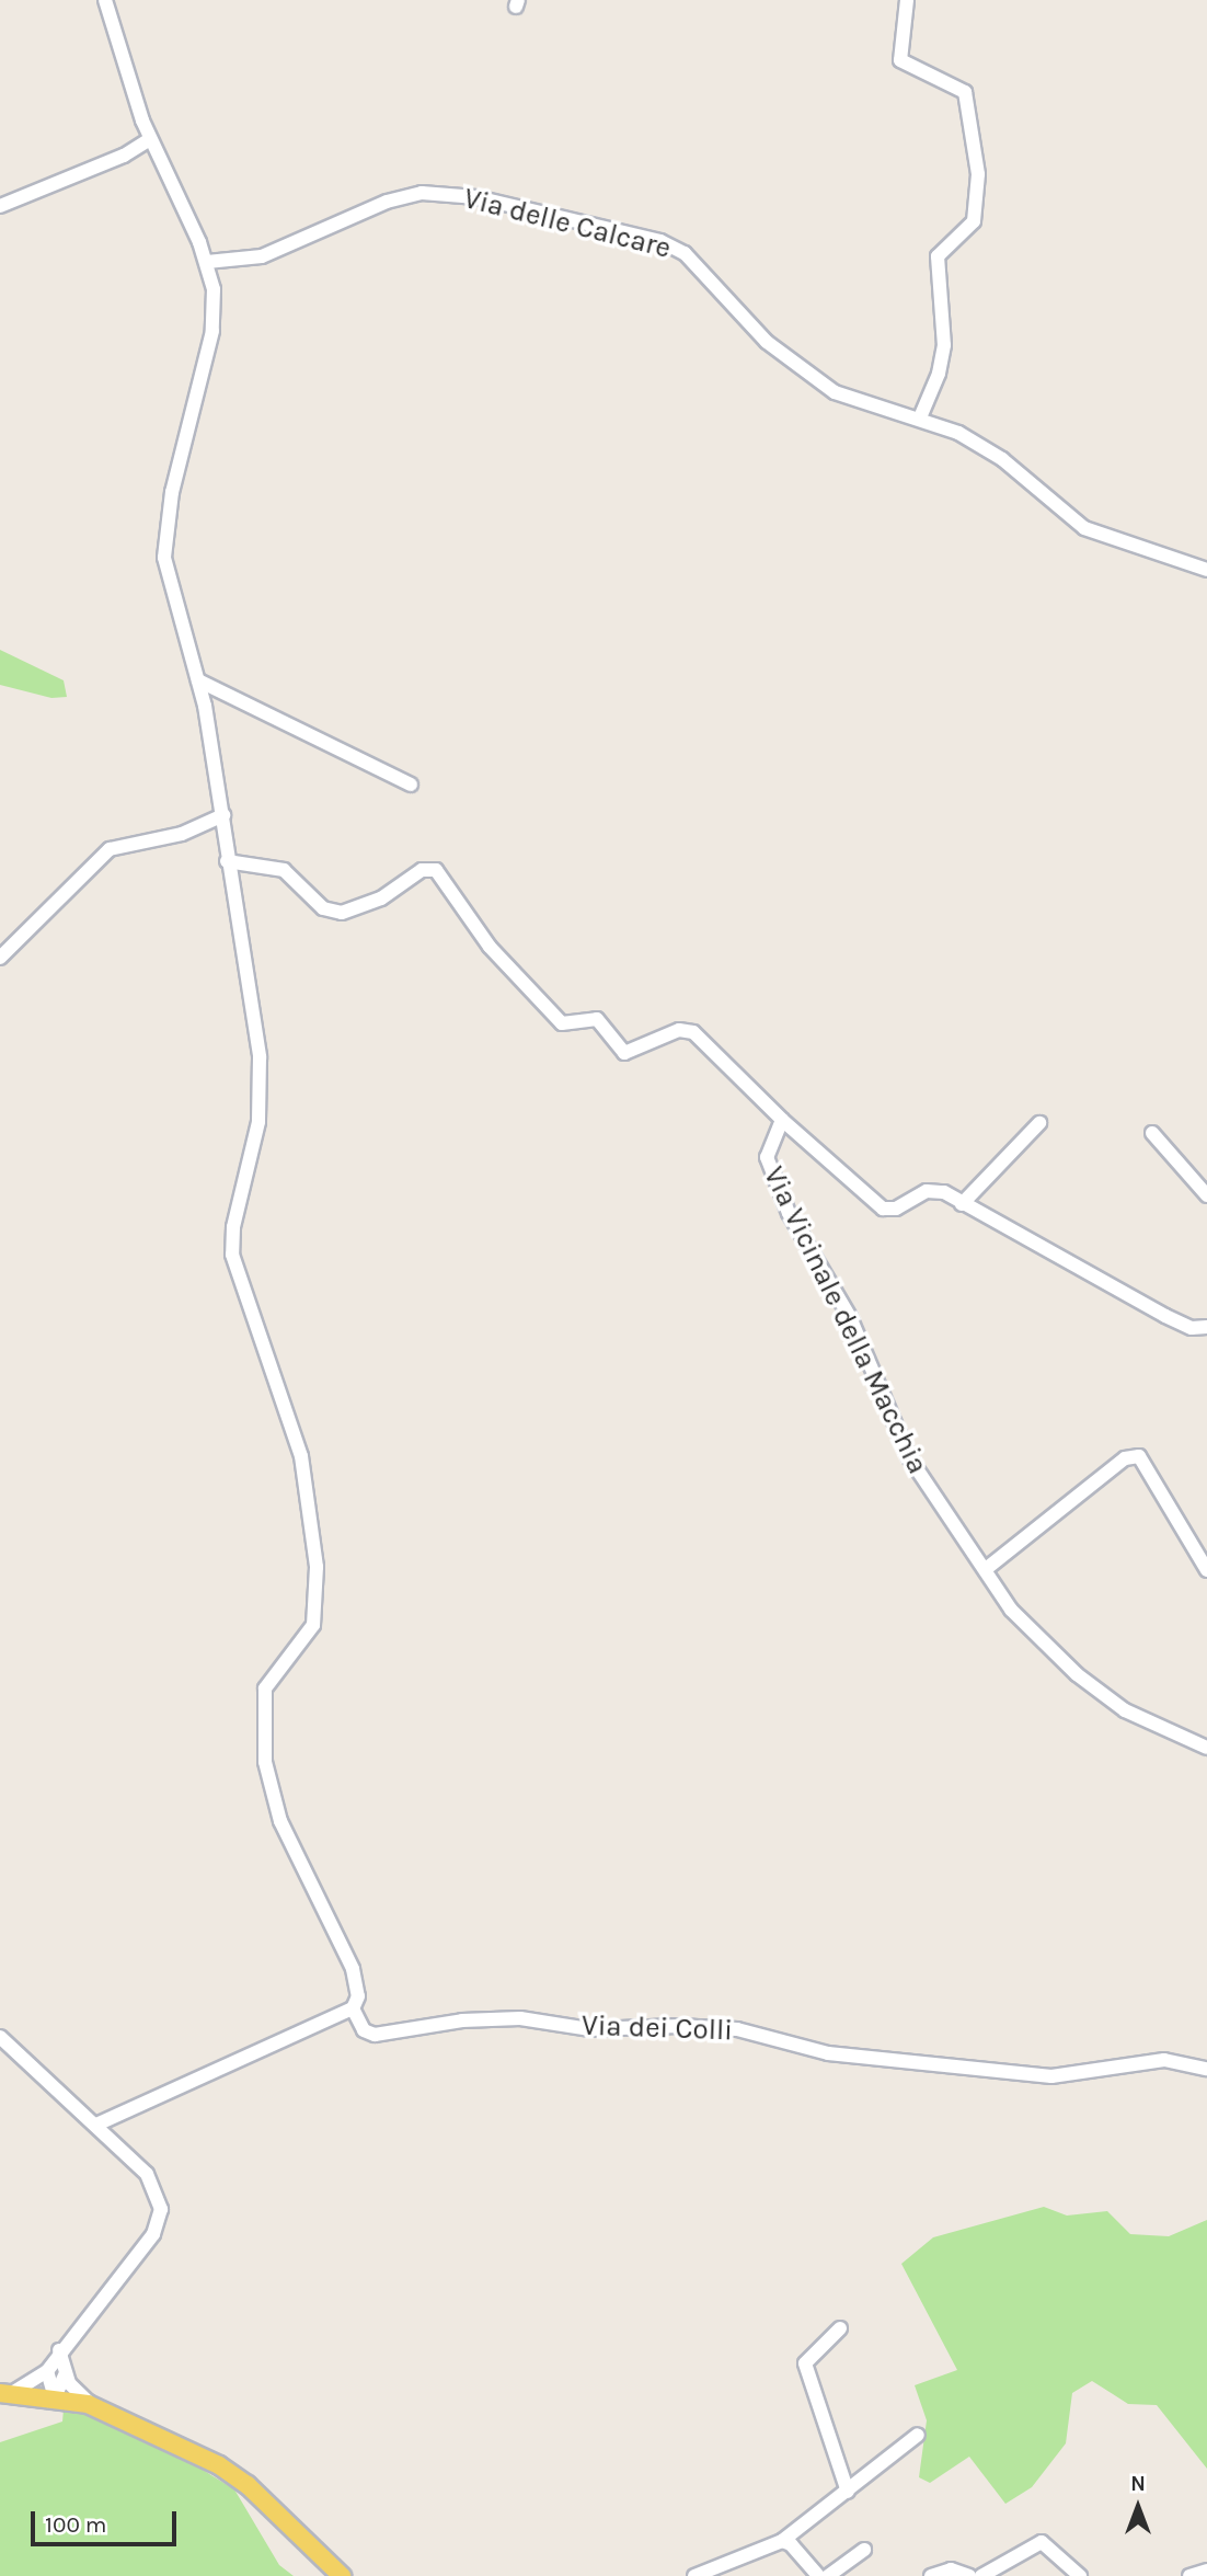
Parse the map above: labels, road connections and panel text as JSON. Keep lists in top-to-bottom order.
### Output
{
  "streets": {
    "street": ["Via delle Calcare", "Via Vicinale della Macchia", "Via dei Colli"]
  },
  "scale_bar": "100 m",
  "north": "top"
}
